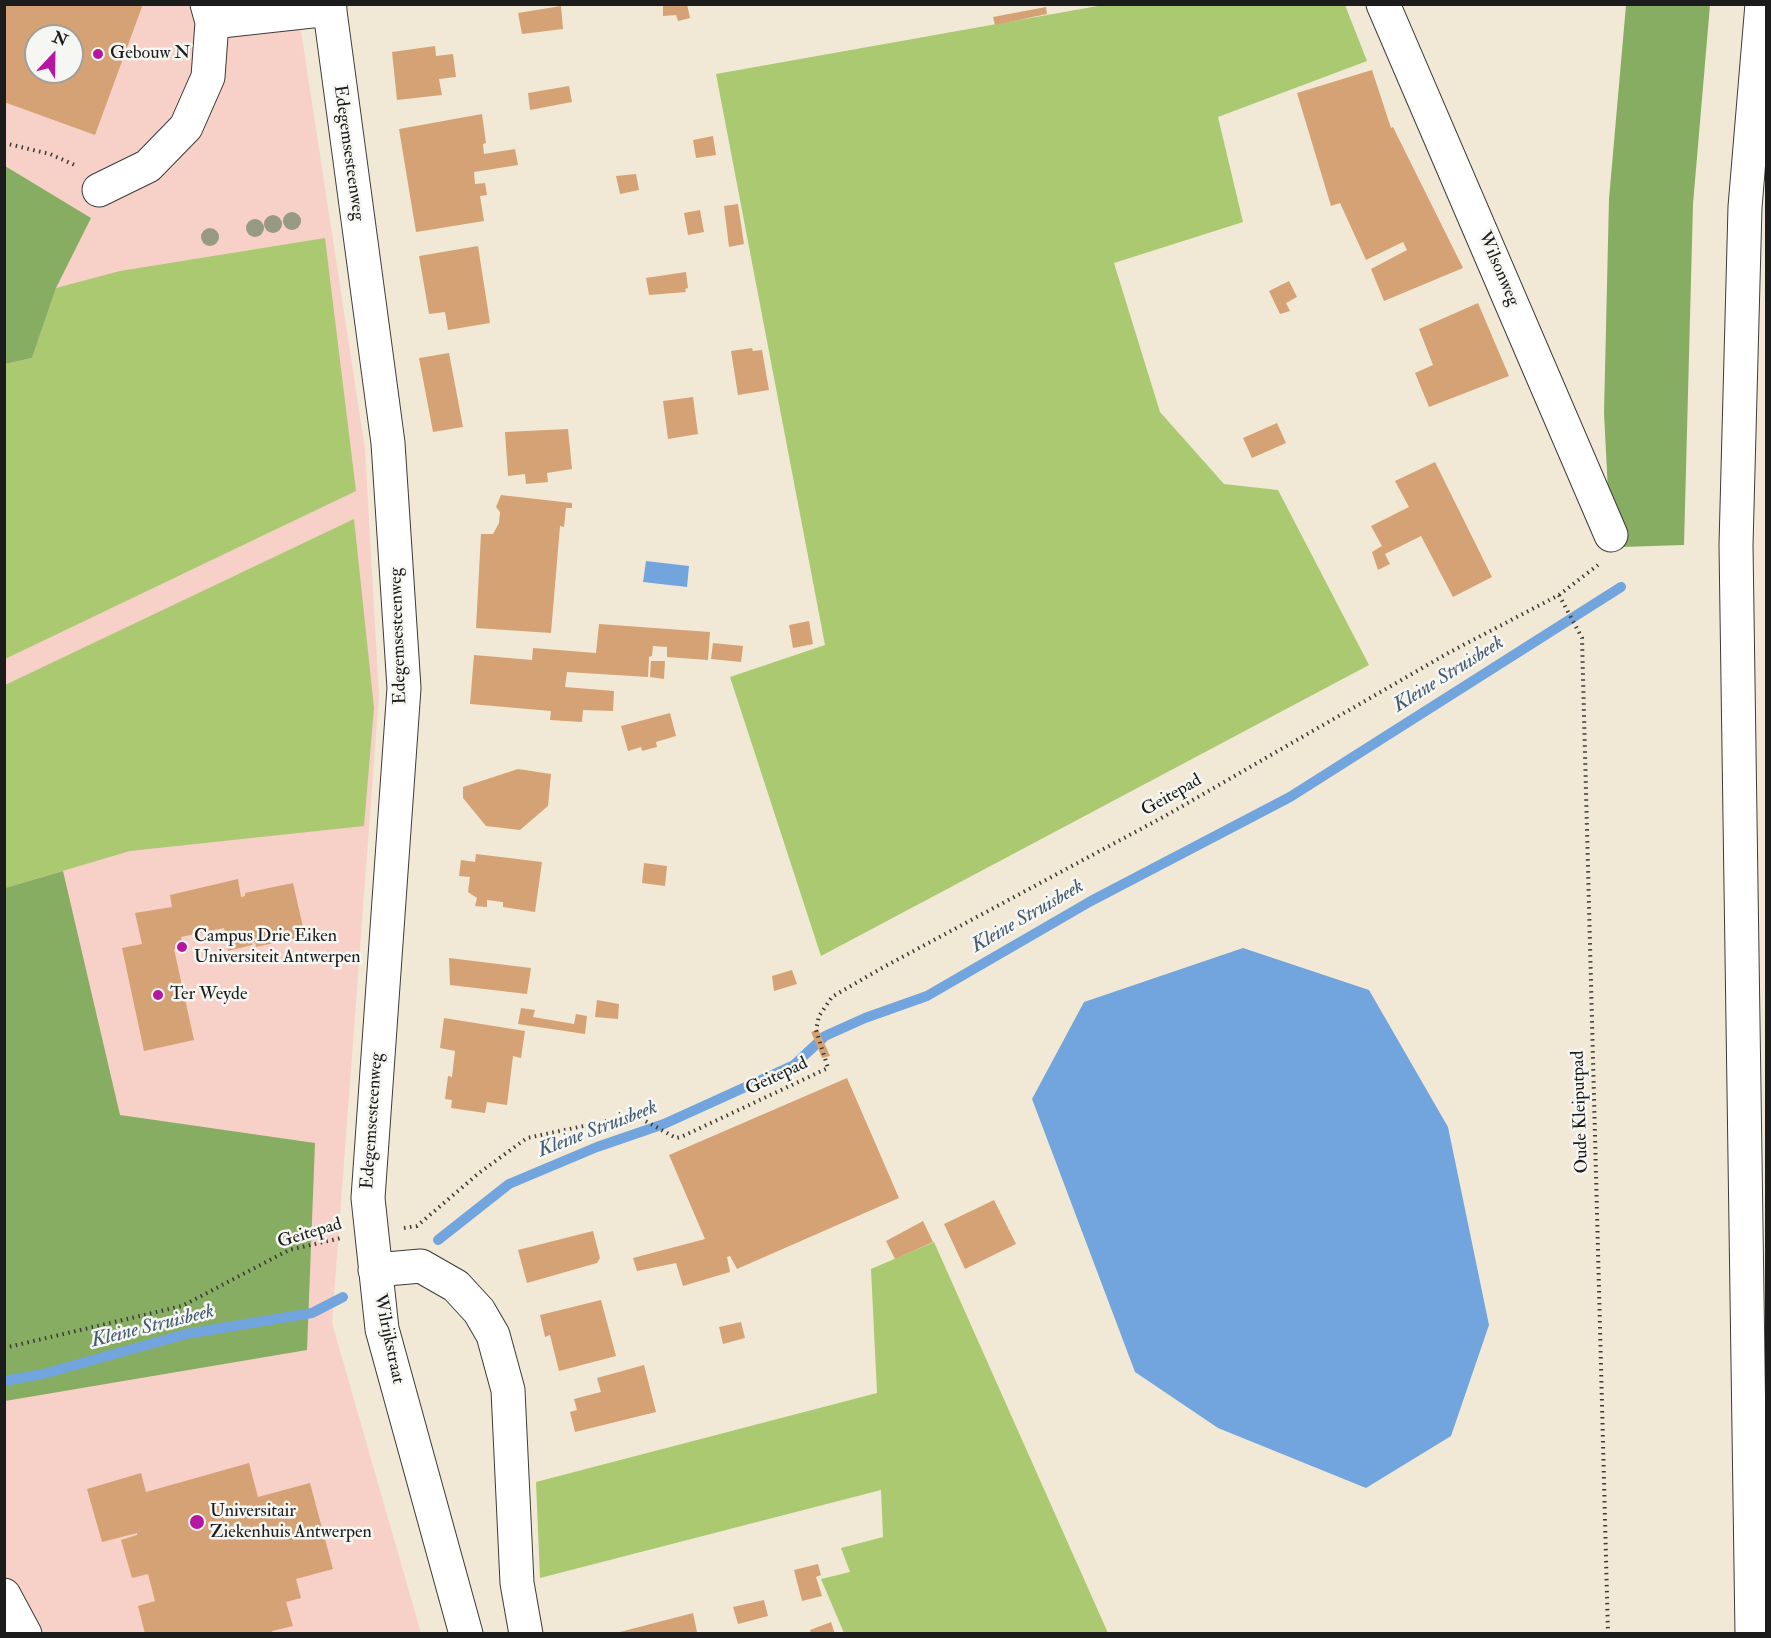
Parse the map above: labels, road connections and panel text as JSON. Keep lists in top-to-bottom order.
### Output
{
  "streets": {
    "main road": ["Edegemsesteenweg", "Wilsonweg", "Wilrijkstraat"],
    "path": ["Geitepad", "Oude Kleiputpad"]
  },
  "crossings": [
    ["Edegemsesteenweg", "Geitepad"],
    ["Edegemsesteenweg", "Wilrijkstraat"],
    ["Wilsonweg", "Geitepad"],
    ["Geitepad", "Oude Kleiputpad"]
  ],
  "water": ["Kleine Struisbeek"],
  "places": [
    "Gebouw N",
    "Campus Drie Eiken Universiteit Antwerpen",
    "Ter Weyde",
    "Universitair Ziekenhuis Antwerpen"
  ],
  "north": "top"
}
